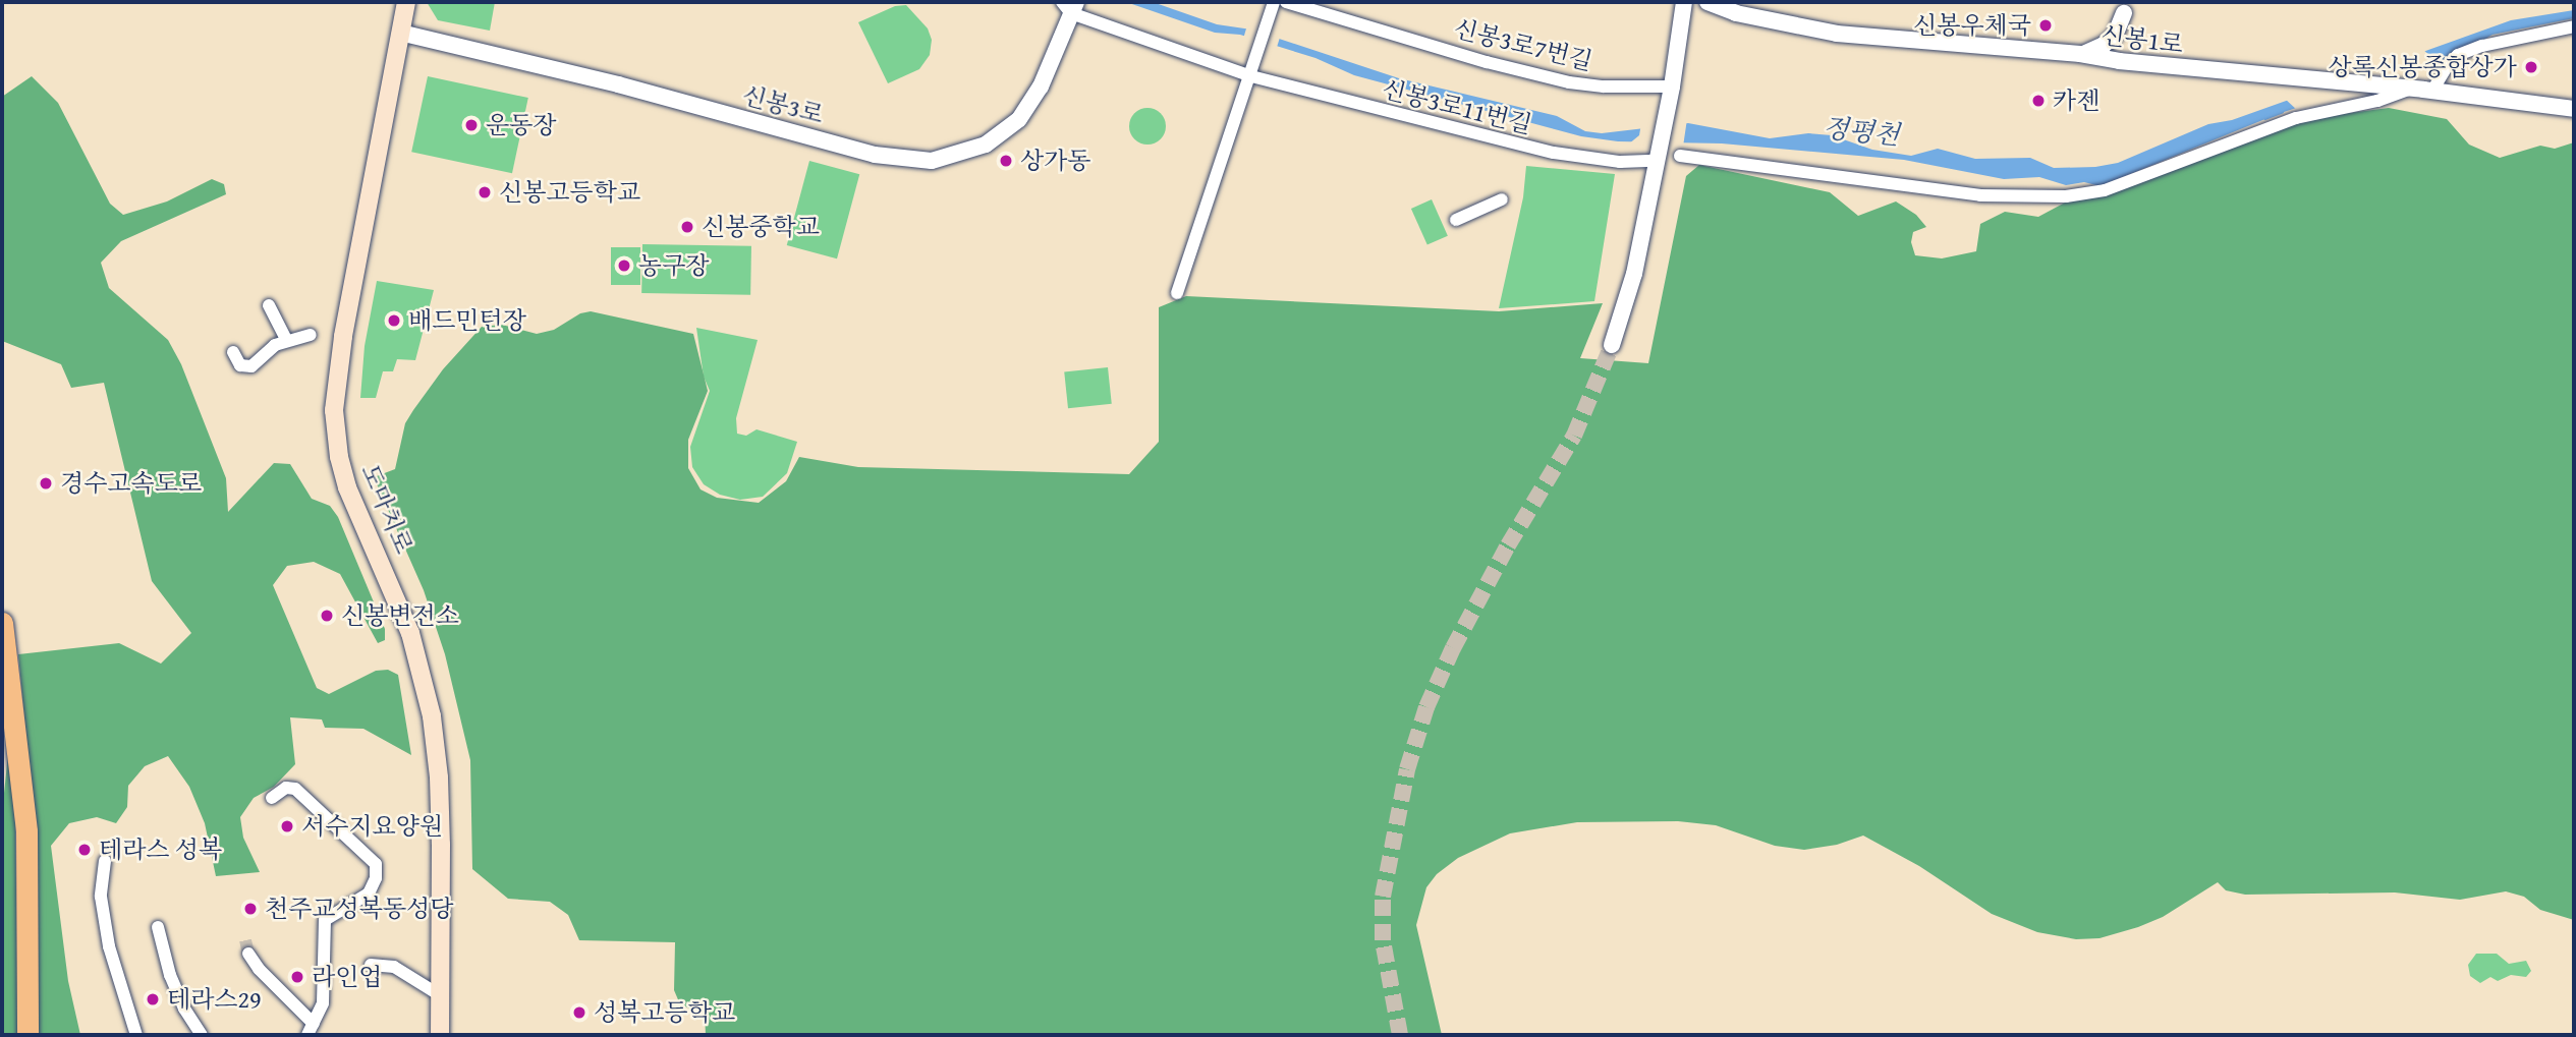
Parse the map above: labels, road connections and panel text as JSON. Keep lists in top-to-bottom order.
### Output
{
  "streets": {
    "main road": ["도마치로"],
    "street": [
      "신봉1로",
      "신봉3로7번길",
      "신봉3로",
      "신봉3로11번길"
    ]
  },
  "crossings": [
    ["신봉3로", "신봉3로11번길"],
    ["신봉3로", "도마치로"]
  ],
  "water": ["정평천"],
  "places": [
    "신봉우체국",
    "상록신봉종합상가",
    "카젠",
    "운동장",
    "상가동",
    "신봉고등학교",
    "신봉중학교",
    "농구장",
    "배드민턴장",
    "경수고속도로",
    "신봉변전소",
    "서수지요양원",
    "테라스 성복",
    "천주교성복동성당",
    "라인업",
    "테라스29",
    "성복고등학교"
  ]
}
